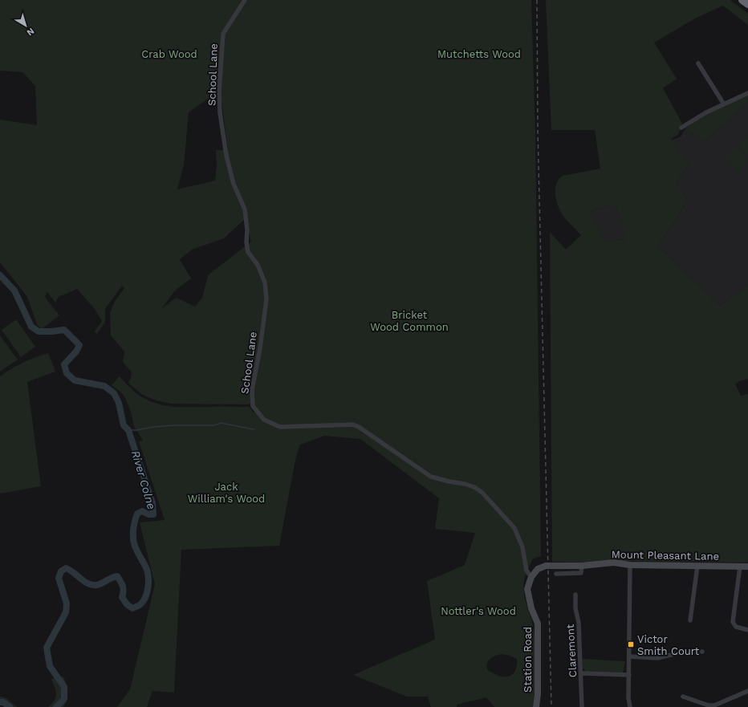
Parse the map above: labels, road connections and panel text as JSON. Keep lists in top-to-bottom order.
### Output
{
  "streets": {
    "street": [
      "School Lane",
      "Mount Pleasant Lane",
      "Claremont",
      "Station Road"
    ]
  },
  "crossings": [
    ["School Lane", "Mount Pleasant Lane"],
    ["School Lane", "Station Road"],
    ["Mount Pleasant Lane", "Station Road"]
  ],
  "water": ["River Colne"],
  "parks": [
    "Crab Wood",
    "Mutchetts Wood",
    "Bricket Wood Common",
    "Jack William's Wood",
    "Nottler's Wood"
  ],
  "places": {
    "transit": ["Victor Smith Court"]
  },
  "north": "bottom right"
}
